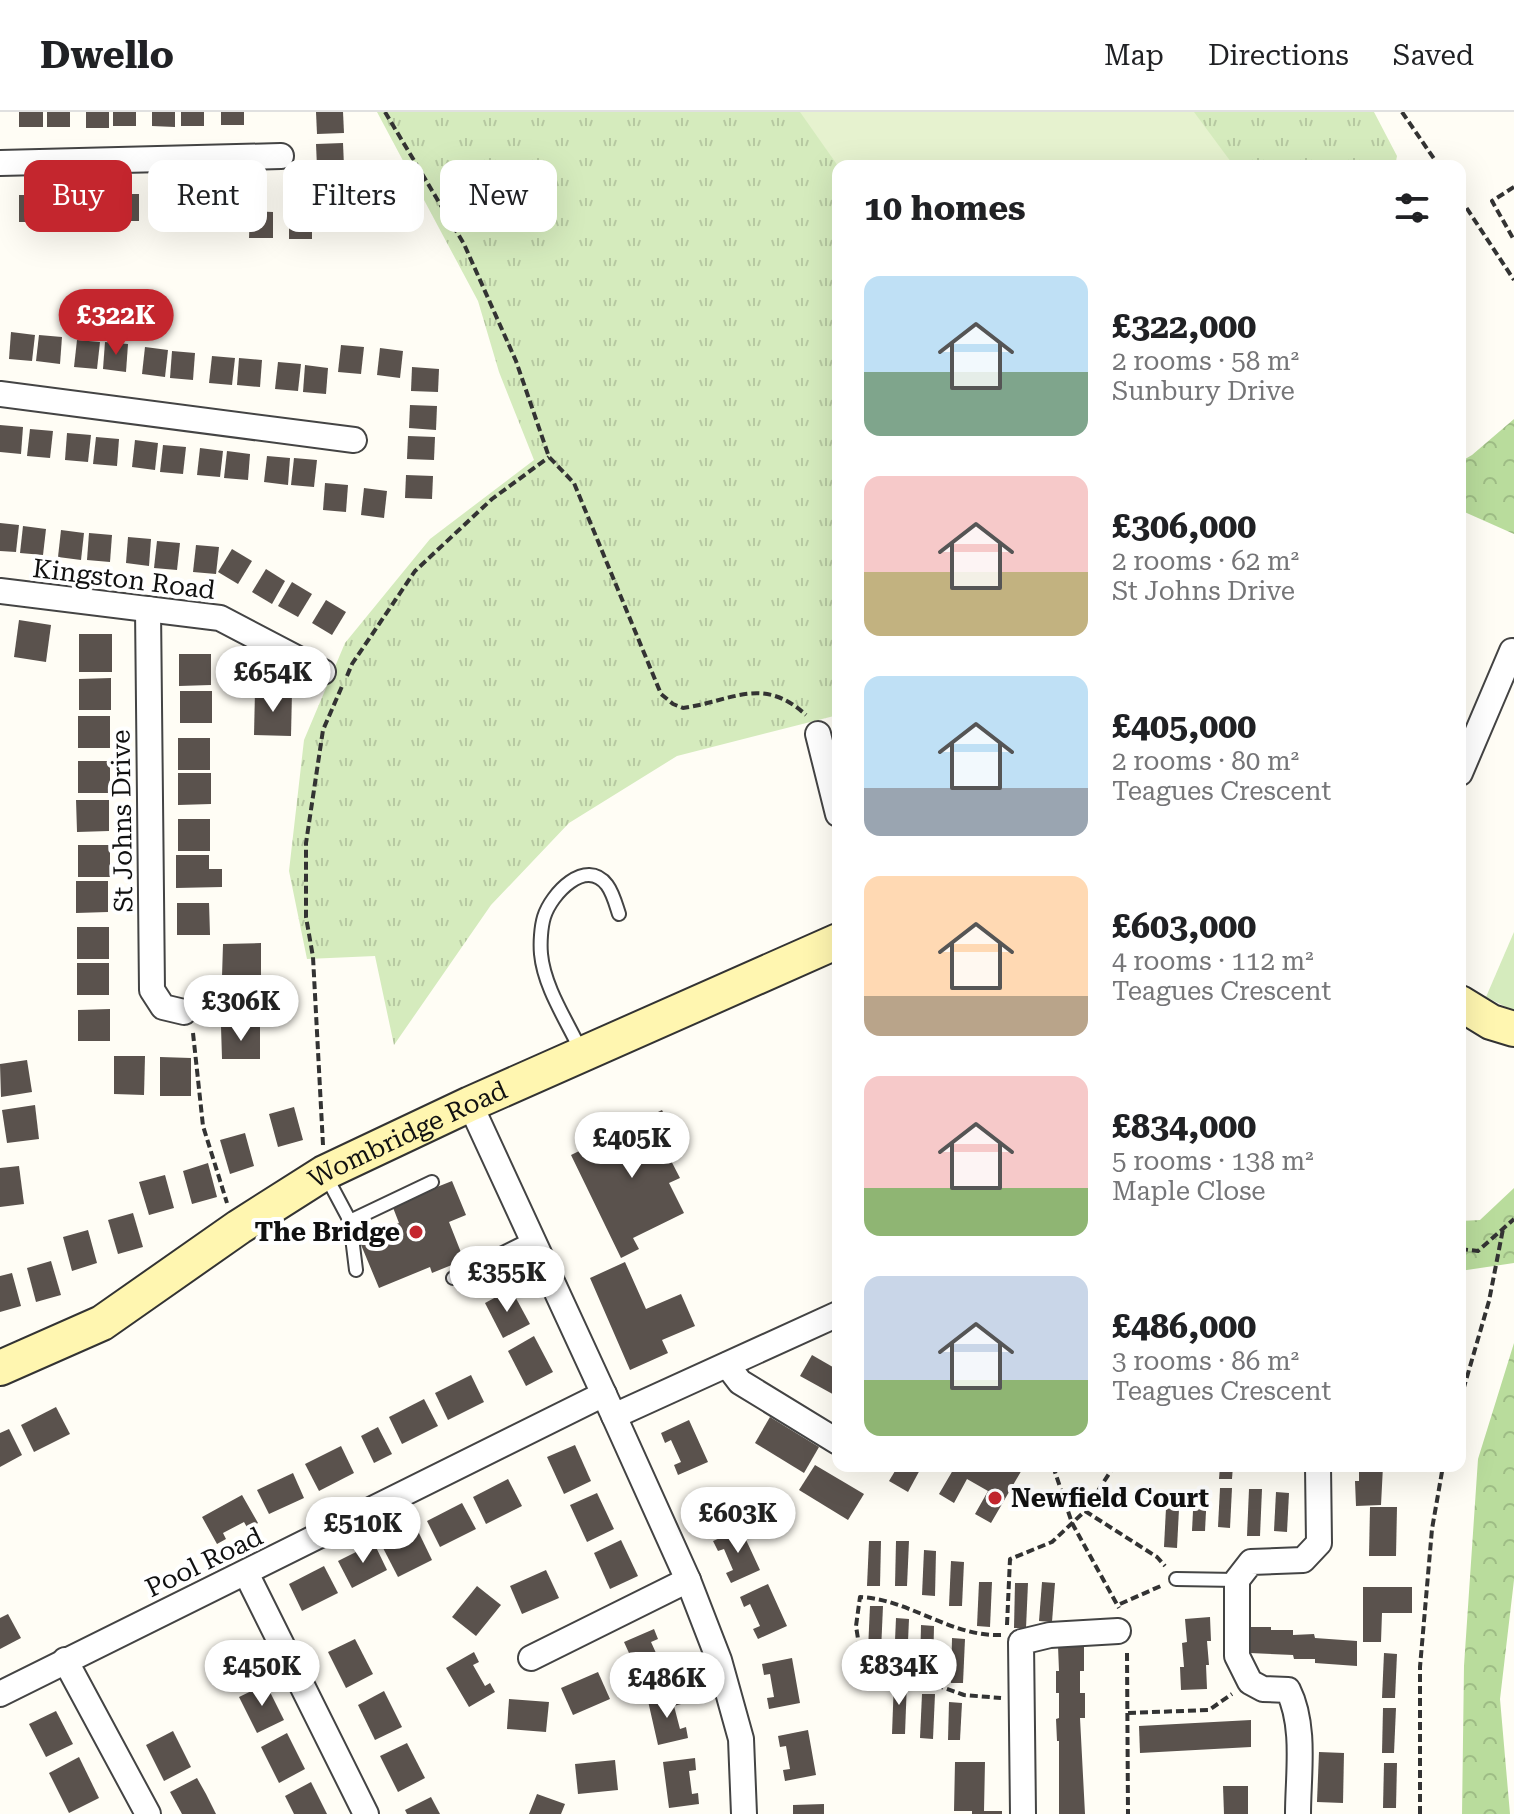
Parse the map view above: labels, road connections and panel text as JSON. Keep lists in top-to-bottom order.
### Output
{
  "streets": {
    "street": [
      "Kingston Road",
      "St Johns Drive",
      "Wombridge Road",
      "Pool Road"
    ]
  },
  "crossings": [
    ["Kingston Road", "St Johns Drive"]
  ],
  "places": ["The Bridge", "Newfield Court"],
  "page": {
    "header": "Dwello",
    "nav": ["Map", "Directions", "Saved"],
    "chip": [
      "Buy",
      "Rent",
      "Filters",
      "New"
    ],
    "heading": "10 homes",
    "list": [
      {
        "name": "£322,000",
        "note": "2 rooms · 58 m² · Sunbury Drive"
      },
      {
        "name": "£306,000",
        "note": "2 rooms · 62 m² · St Johns Drive"
      },
      {
        "name": "£405,000",
        "note": "2 rooms · 80 m² · Teagues Crescent"
      },
      {
        "name": "£603,000",
        "note": "4 rooms · 112 m² · Teagues Crescent"
      },
      {
        "name": "£834,000",
        "note": "5 rooms · 138 m² · Maple Close"
      },
      {
        "name": "£486,000",
        "note": "3 rooms · 86 m² · Teagues Crescent"
      }
    ],
    "price": [
      "£322K",
      "£654K",
      "£306K",
      "£405K",
      "£355K",
      "£603K",
      "£510K",
      "£834K",
      "£450K",
      "£486K"
    ]
  }
}
